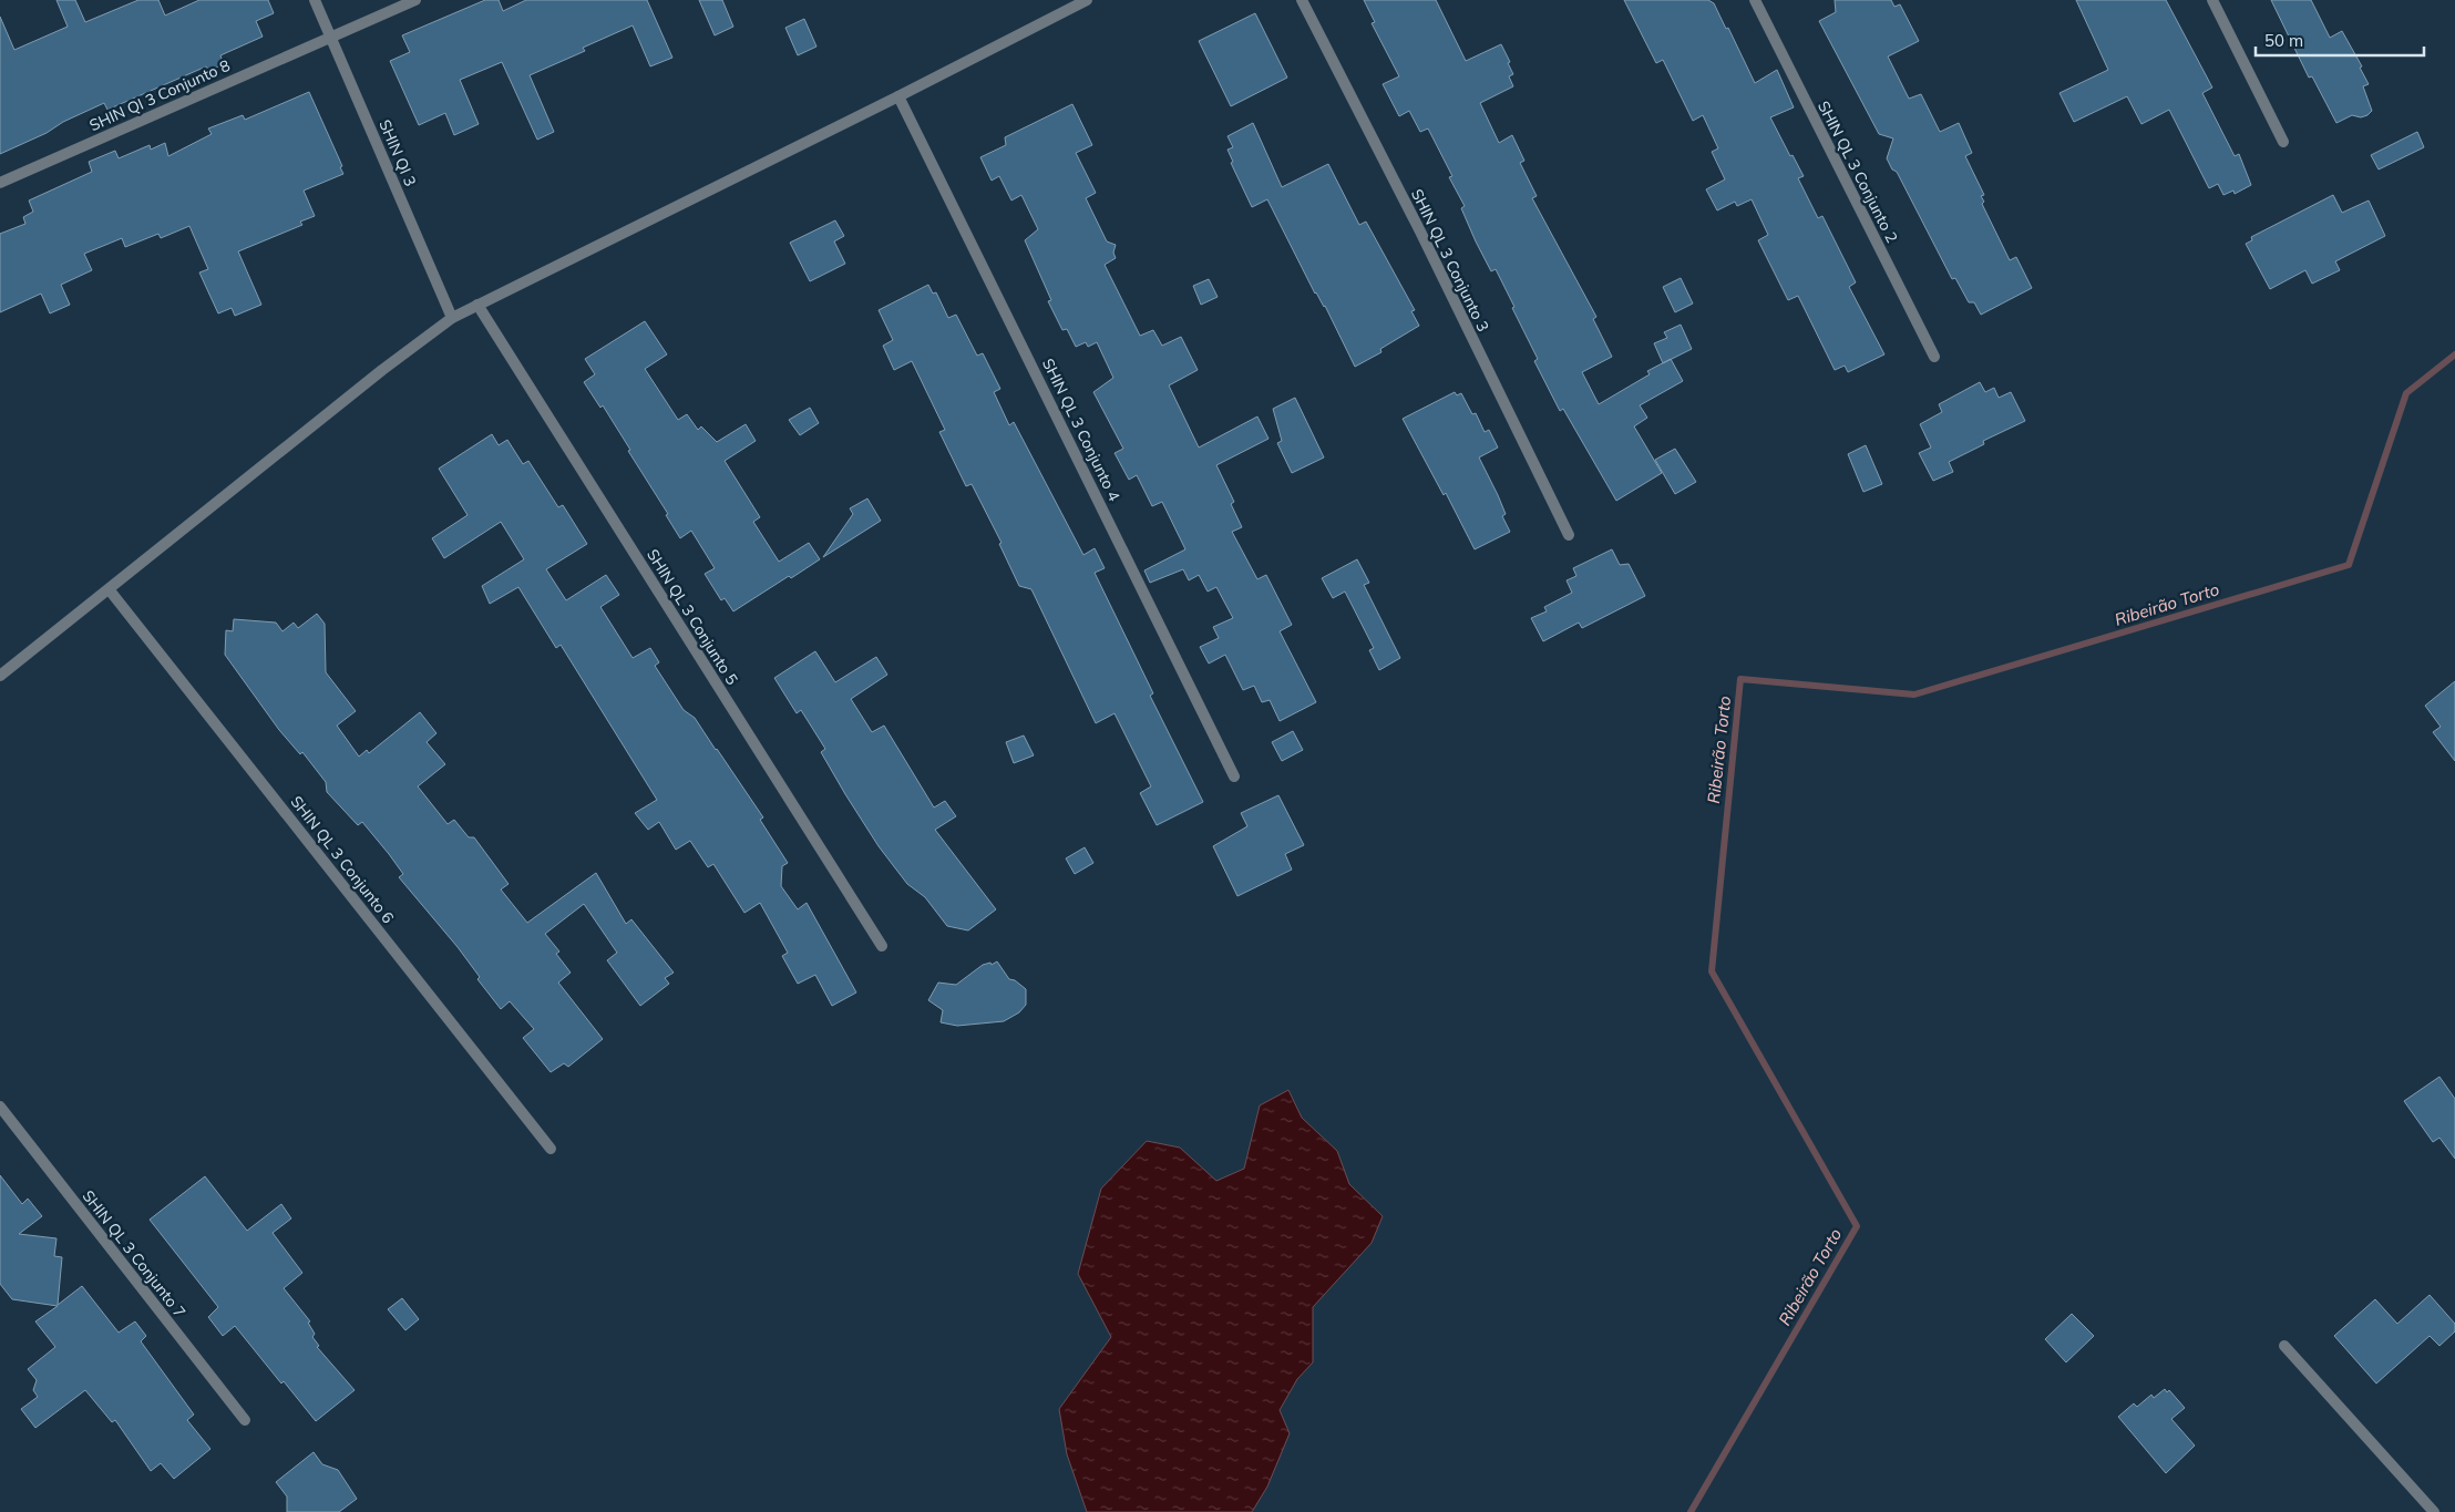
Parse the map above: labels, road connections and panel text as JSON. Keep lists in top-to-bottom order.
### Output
{
  "streets": {
    "street": [
      "SHIN QI 3 Conjunto 8",
      "SHIN QI 3",
      "SHIN QL 3 Conjunto 2",
      "SHIN QL 3 Conjunto 3",
      "SHIN QL 3 Conjunto 4",
      "SHIN QL 3 Conjunto 5",
      "SHIN QL 3 Conjunto 6",
      "SHIN QL 3 Conjunto 7"
    ]
  },
  "crossings": [
    ["SHIN QI 3 Conjunto 8", "SHIN QI 3"]
  ],
  "water": ["Ribeirão Torto"],
  "scale_bar": "50 m"
}
